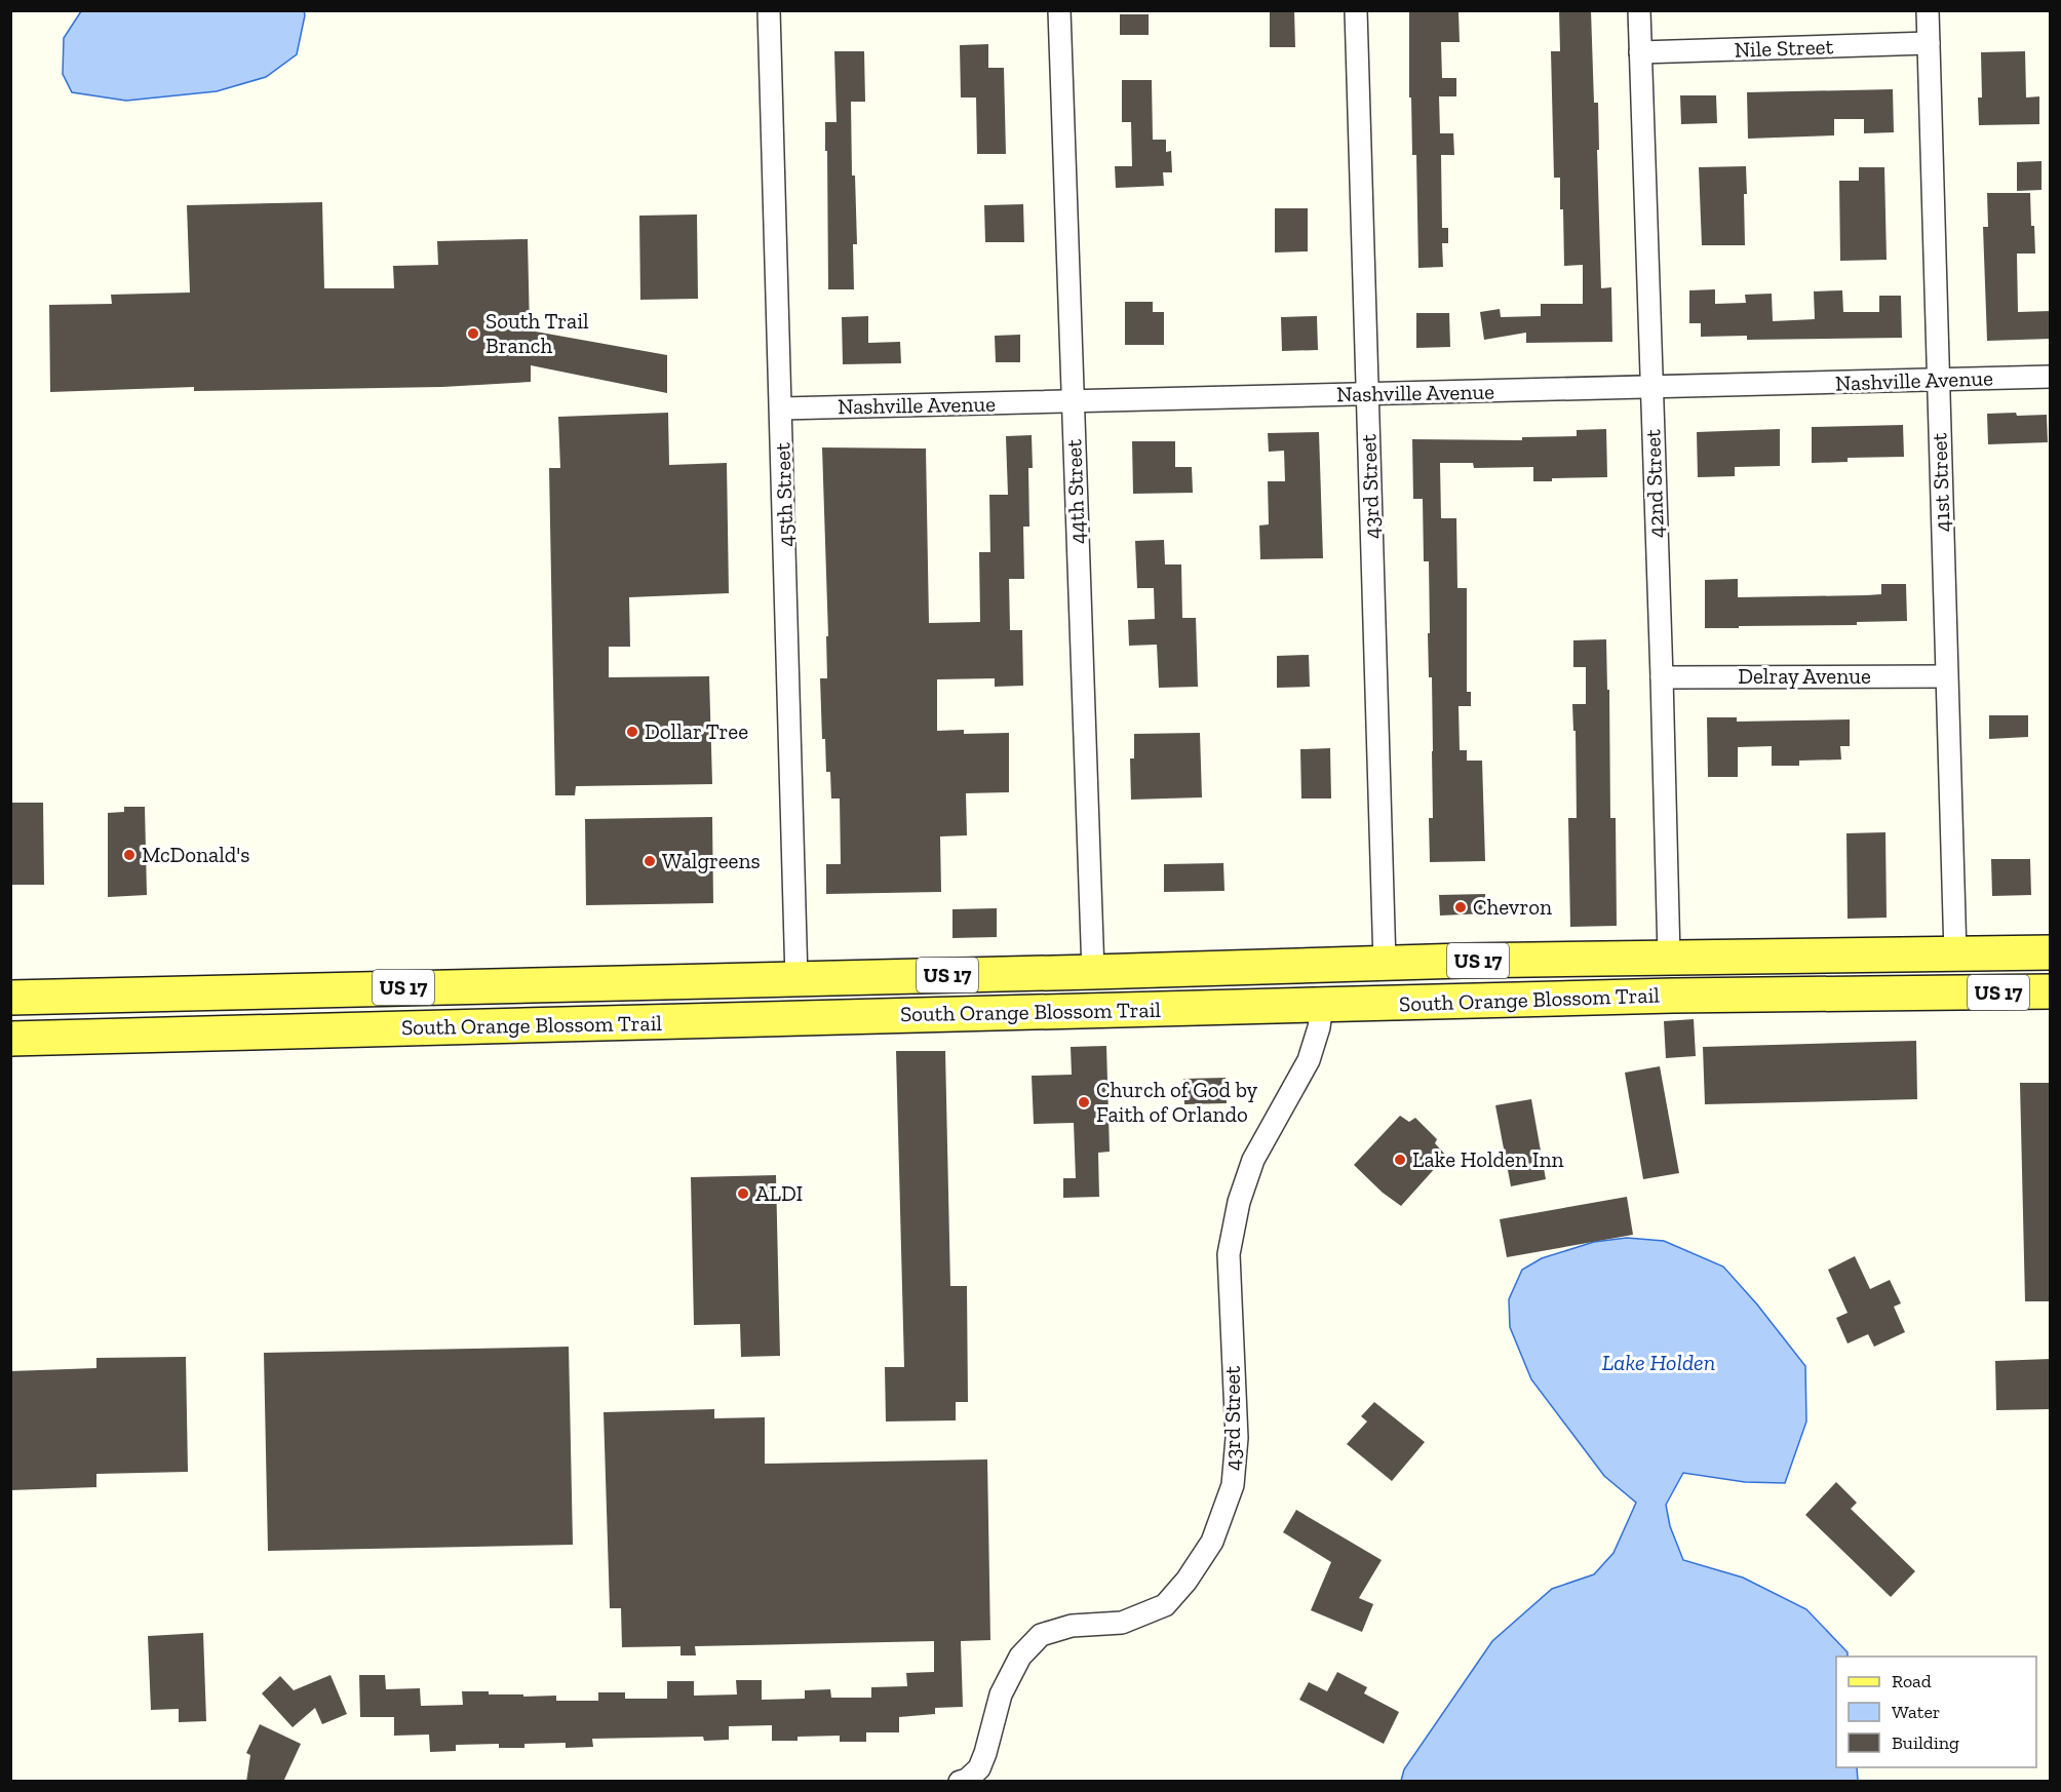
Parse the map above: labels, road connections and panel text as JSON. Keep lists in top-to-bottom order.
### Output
{
  "streets": {
    "main road": ["US 17", "South Orange Blossom Trail"],
    "street": [
      "Nile Street",
      "Nashville Avenue",
      "41st Street",
      "42nd Street",
      "43rd Street",
      "44th Street",
      "45th Street",
      "Delray Avenue"
    ]
  },
  "crossings": [
    ["Nile Street", "41st Street"],
    ["Nile Street", "42nd Street"],
    ["Nashville Avenue", "41st Street"],
    ["Nashville Avenue", "42nd Street"],
    ["Nashville Avenue", "43rd Street"],
    ["Nashville Avenue", "44th Street"],
    ["Nashville Avenue", "45th Street"],
    ["41st Street", "Delray Avenue"],
    ["41st Street", "South Orange Blossom Trail"],
    ["42nd Street", "Delray Avenue"],
    ["42nd Street", "South Orange Blossom Trail"],
    ["43rd Street", "South Orange Blossom Trail"],
    ["44th Street", "South Orange Blossom Trail"],
    ["45th Street", "South Orange Blossom Trail"]
  ],
  "water": ["Lake Holden"],
  "places": [
    "South Trail Branch",
    "Dollar Tree",
    "McDonald's",
    "Walgreens",
    "Chevron",
    "Church of God by Faith of Orlando",
    "Lake Holden Inn",
    "ALDI"
  ],
  "legend": ["Road", "Water", "Building"]
}
